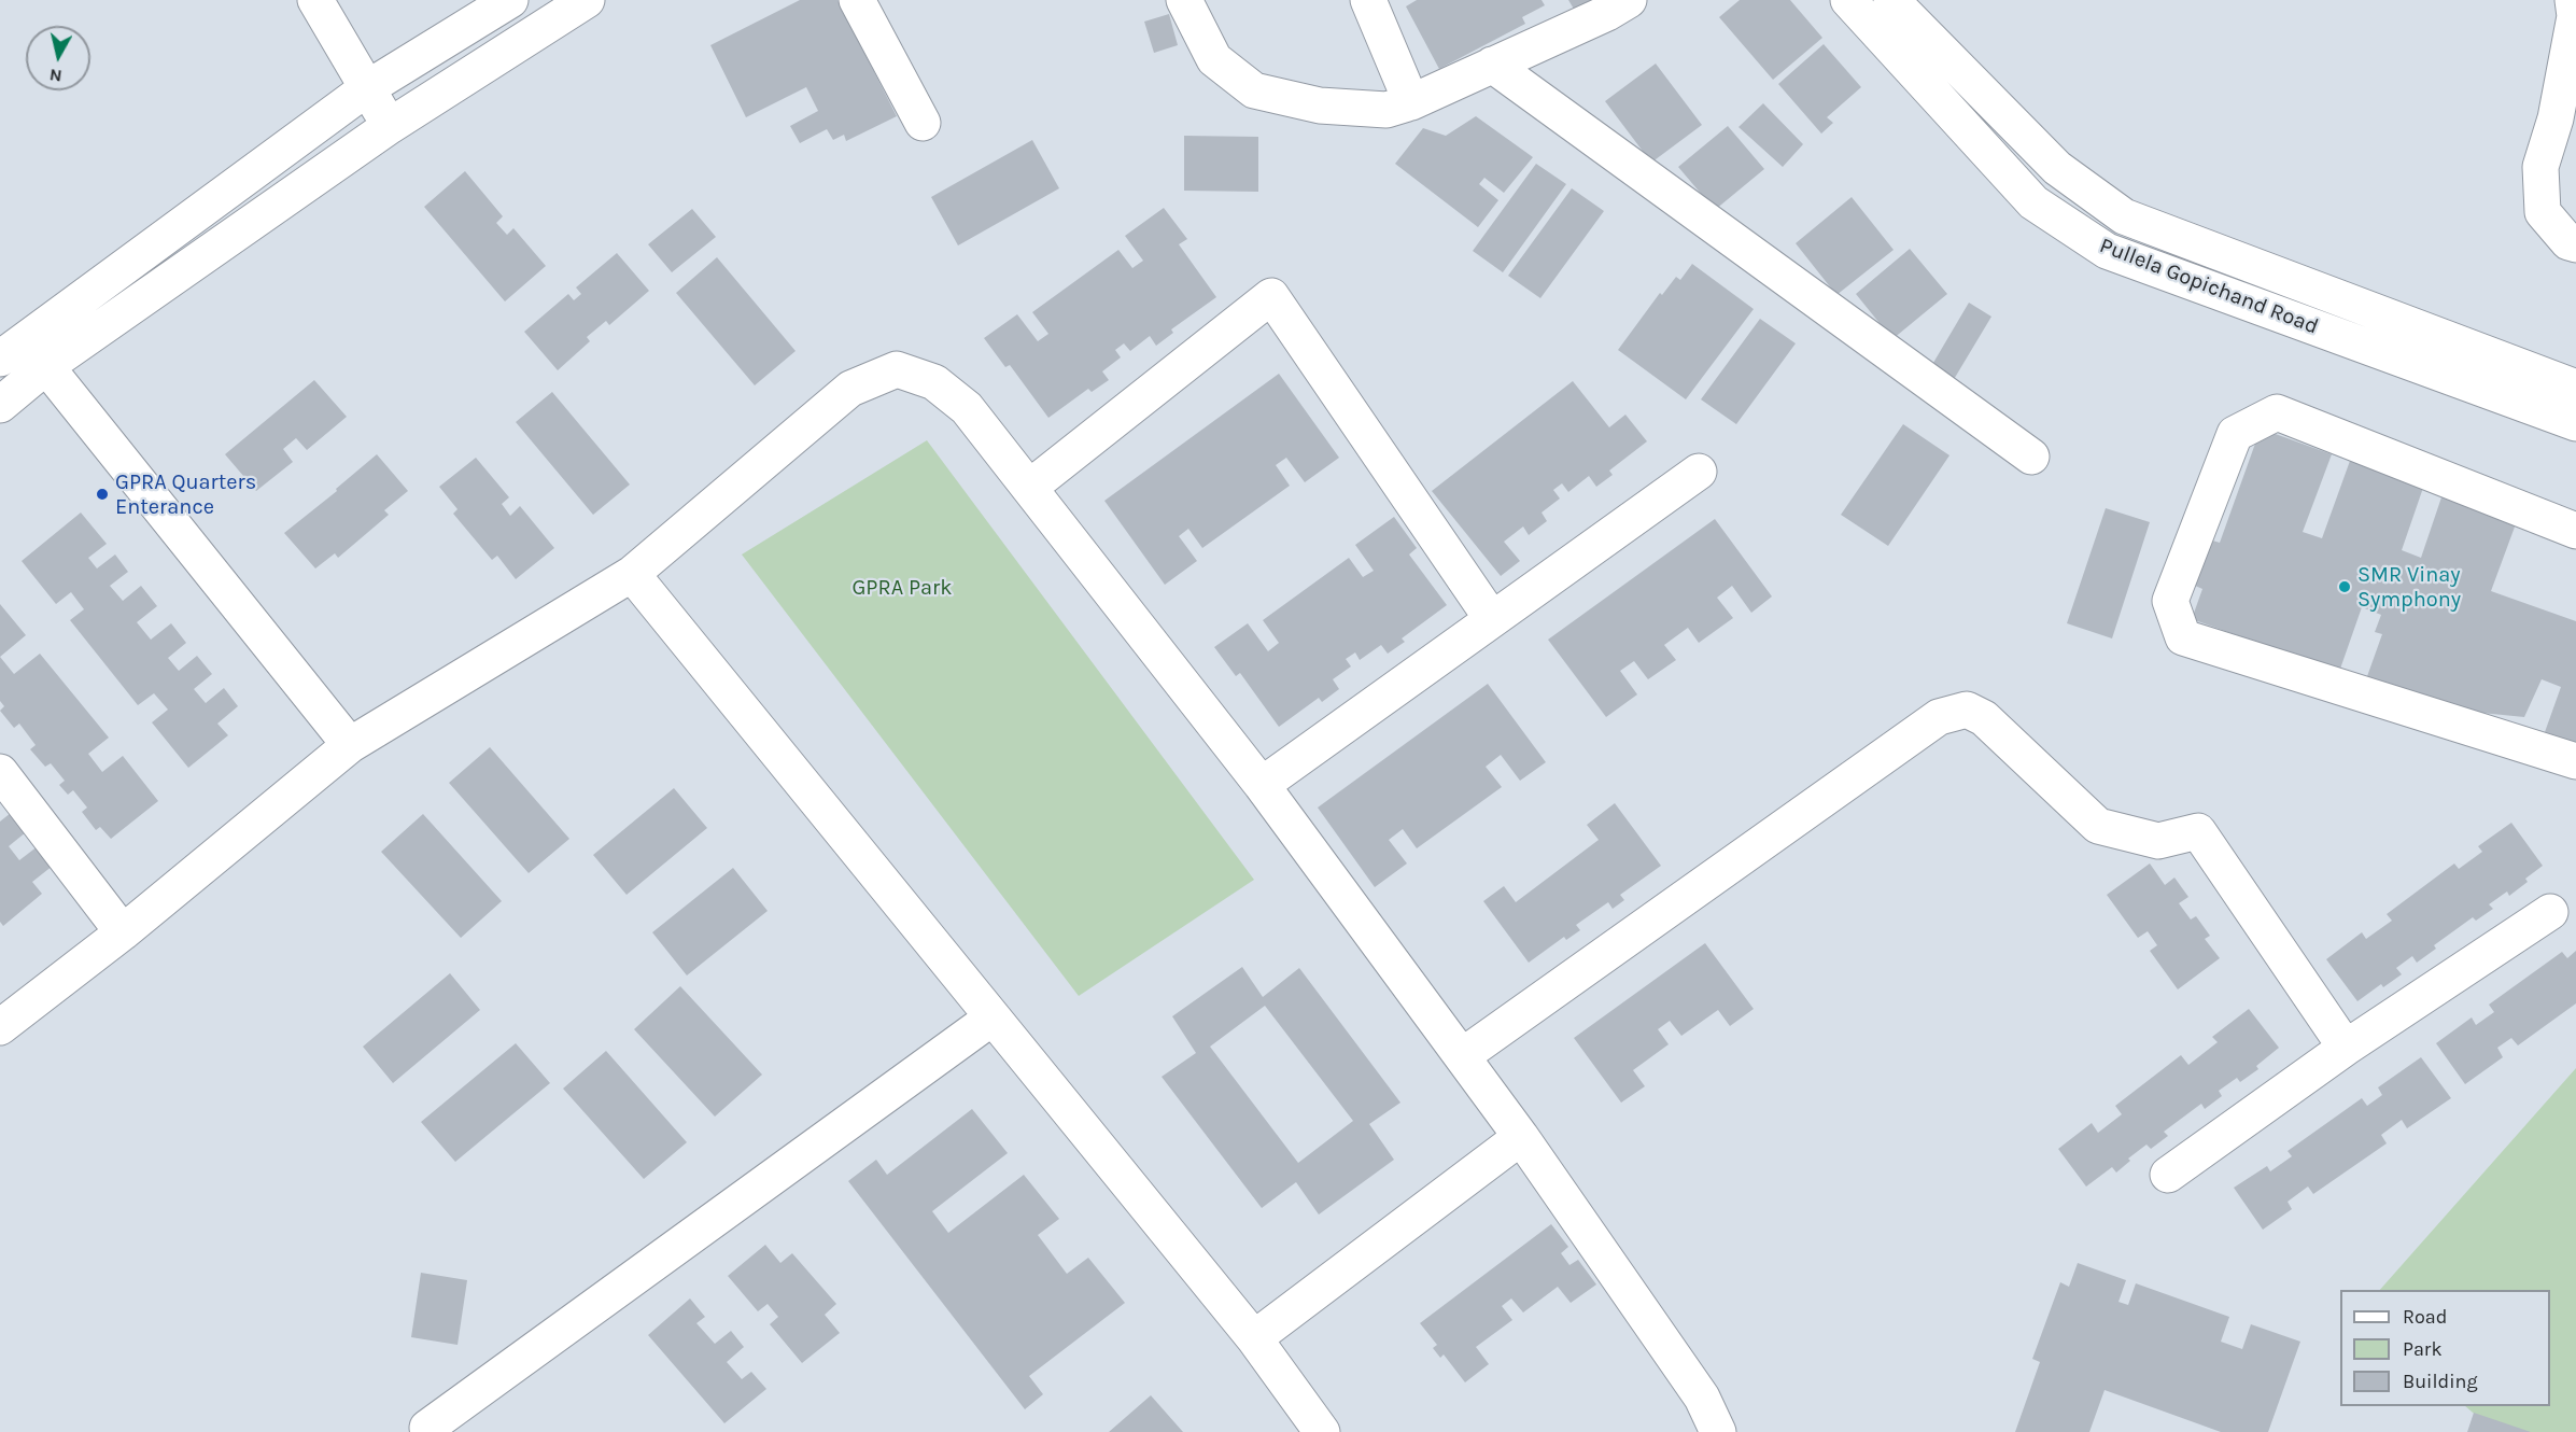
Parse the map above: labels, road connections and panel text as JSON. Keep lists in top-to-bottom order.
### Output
{
  "streets": {
    "street": ["Pullela Gopichand Road"]
  },
  "parks": ["GPRA Park"],
  "places": ["GPRA Quarters Enterance", "SMR Vinay Symphony"],
  "legend": ["Road", "Park", "Building"],
  "north": "bottom"
}
